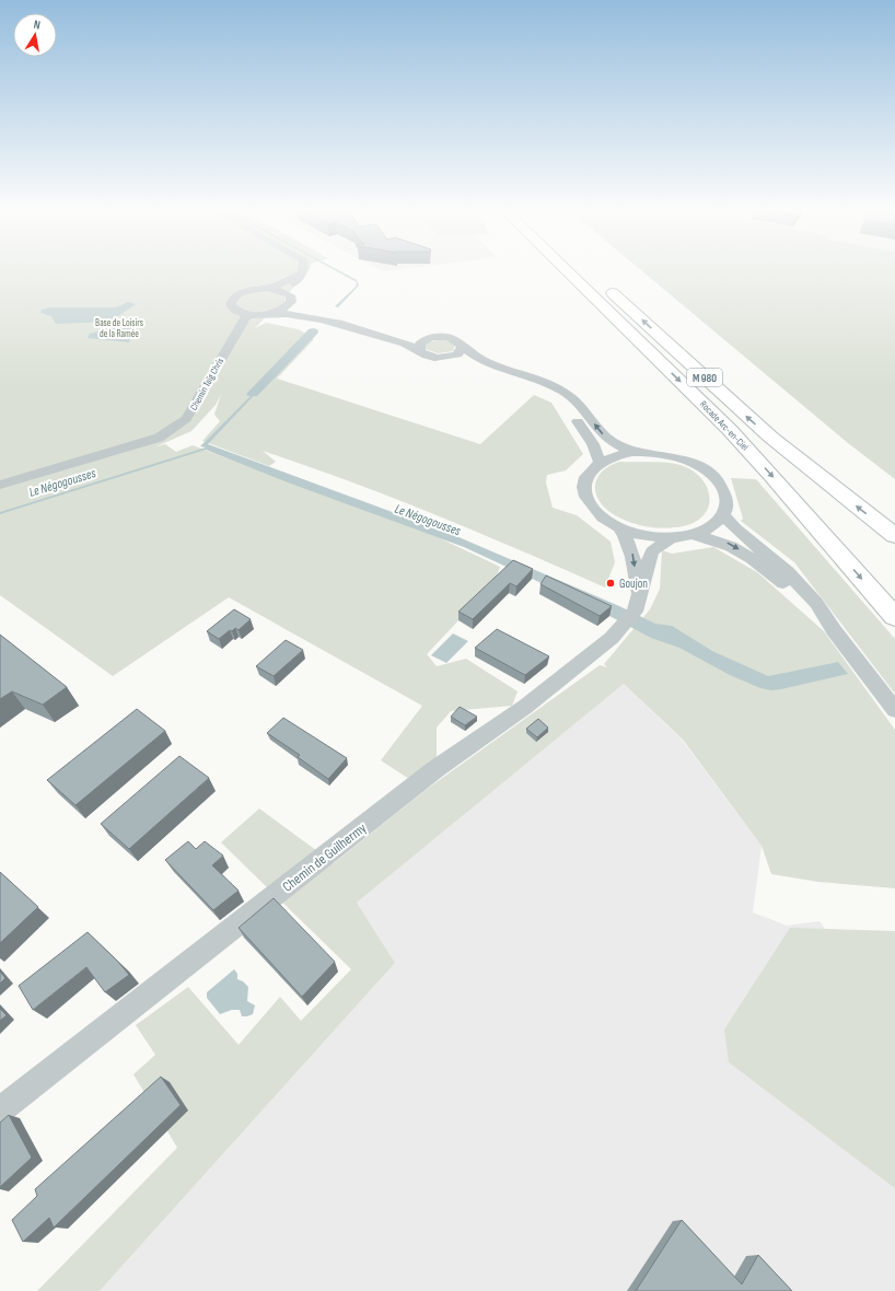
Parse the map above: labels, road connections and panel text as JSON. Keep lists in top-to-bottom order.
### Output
{
  "streets": {
    "highway": ["M 980", "Rocade Arc-en-Ciel"],
    "street": ["Chemin Taïg Chris", "Chemin de Guilhermy"]
  },
  "water": ["Le Négogousses"],
  "parks": ["Base de Loisirs de la Ramée"],
  "places": ["Goujon"],
  "north": "top"
}
